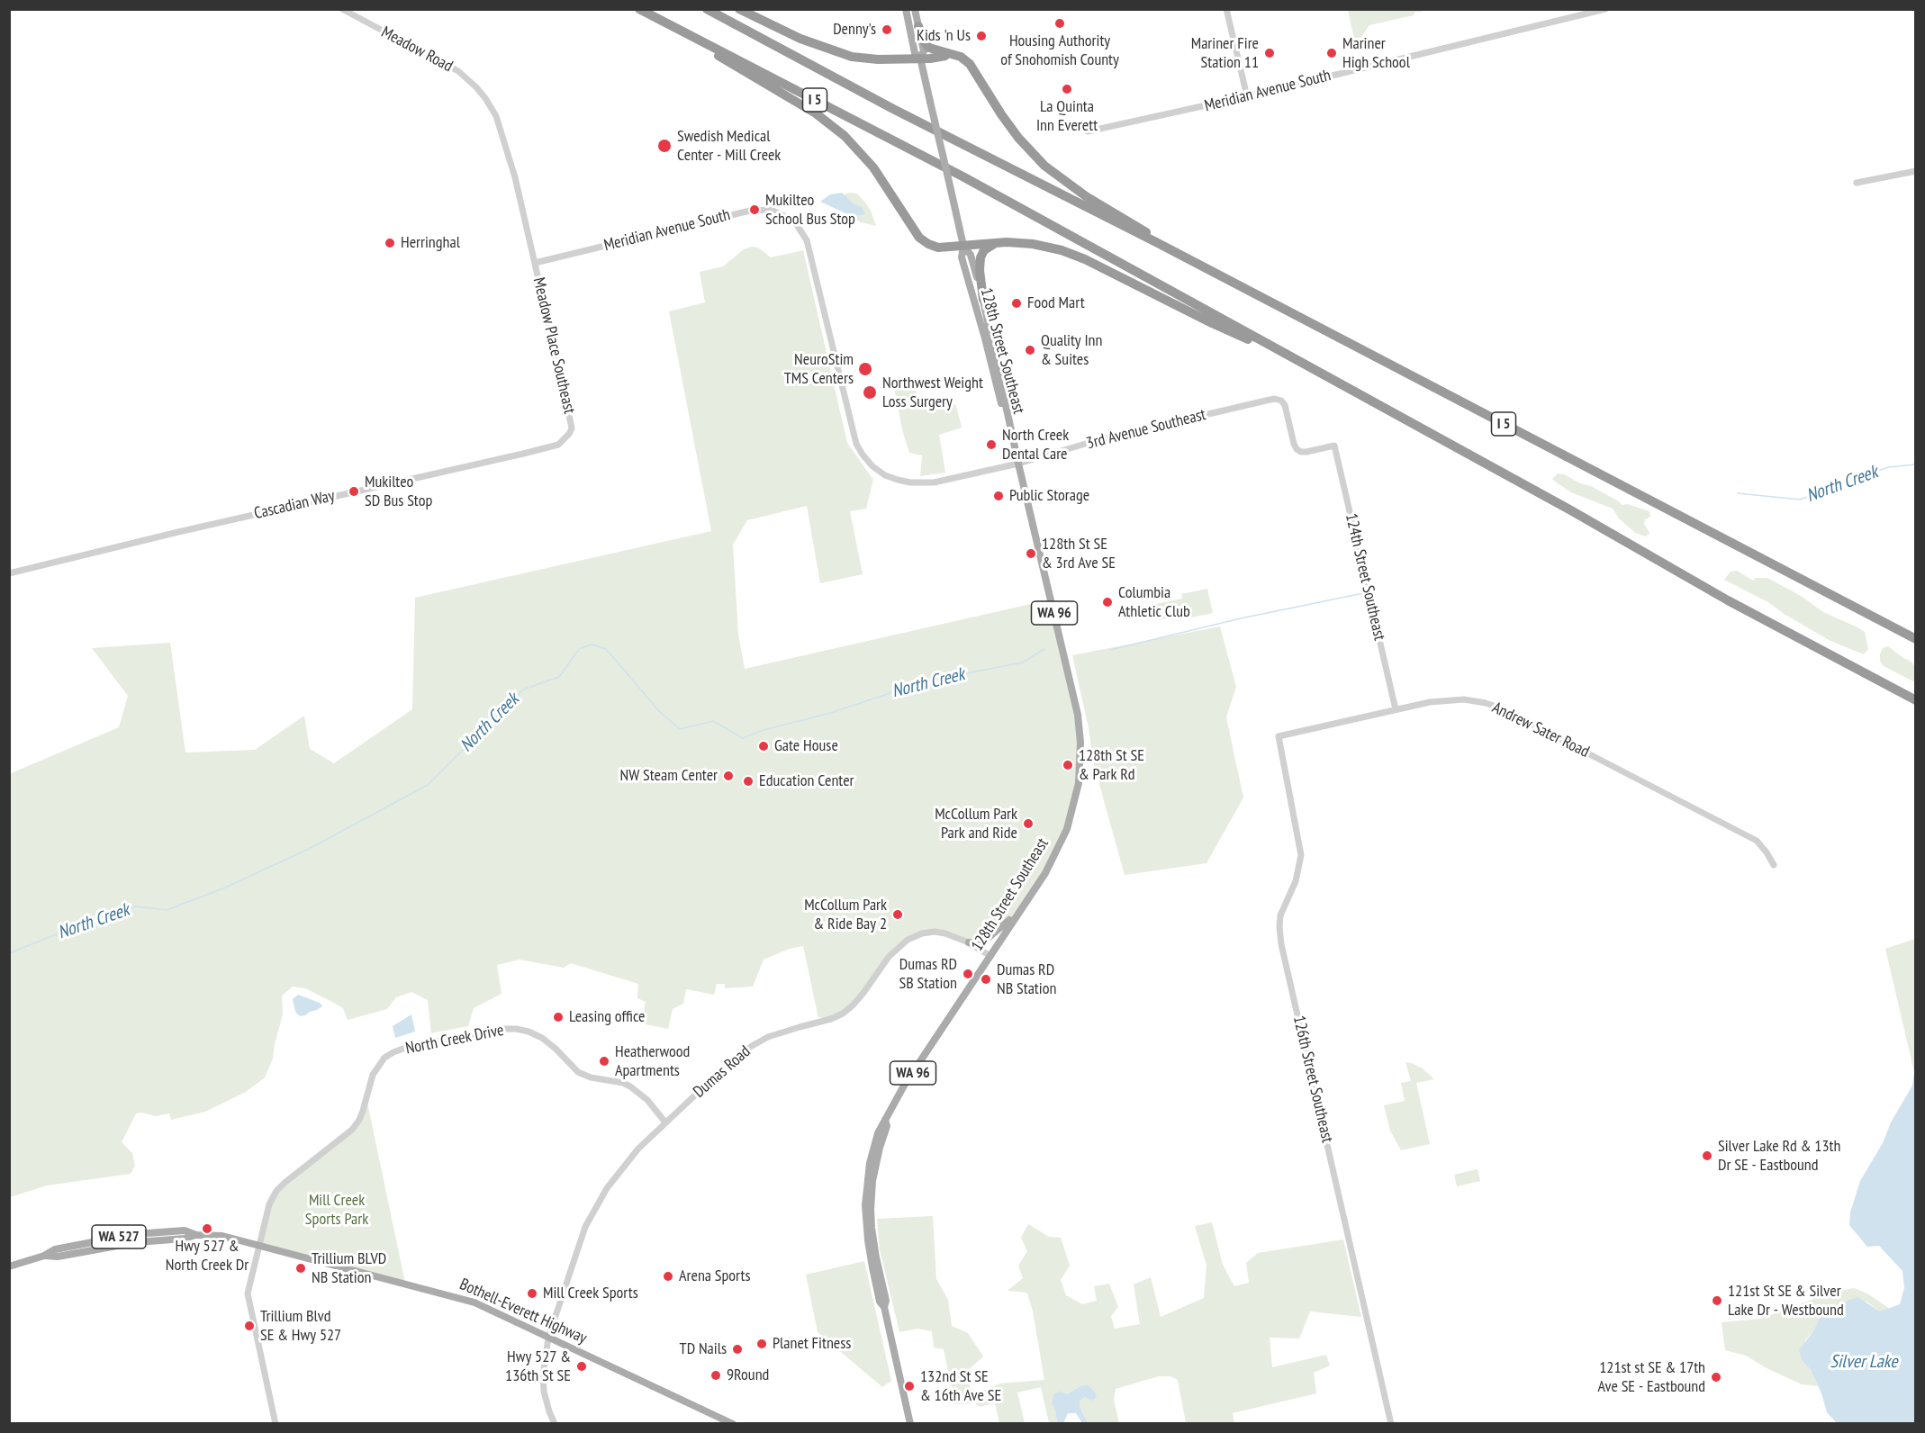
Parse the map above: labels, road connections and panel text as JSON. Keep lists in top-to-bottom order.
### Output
{
  "streets": {
    "highway": ["I 5"],
    "main road": [
      "128th Street Southeast",
      "WA 96",
      "WA 527",
      "Bothell-Everett Highway"
    ],
    "street": [
      "Meadow Road",
      "Meridian Avenue South",
      "Meadow Place Southeast",
      "3rd Avenue Southeast",
      "Cascadian Way",
      "124th Street Southeast",
      "Andrew Sater Road",
      "North Creek Drive",
      "Dumas Road",
      "126th Street Southeast"
    ]
  },
  "crossings": [
    ["Meadow Road", "Meridian Avenue South"],
    ["Meadow Road", "Meadow Place Southeast"],
    ["Meridian Avenue South", "Meadow Place Southeast"],
    ["Meridian Avenue South", "3rd Avenue Southeast"],
    ["Meadow Place Southeast", "Cascadian Way"],
    ["128th Street Southeast", "3rd Avenue Southeast"],
    ["128th Street Southeast", "Dumas Road"],
    ["3rd Avenue Southeast", "124th Street Southeast"],
    ["124th Street Southeast", "Andrew Sater Road"],
    ["Andrew Sater Road", "126th Street Southeast"],
    ["North Creek Drive", "Dumas Road"],
    ["North Creek Drive", "Bothell-Everett Highway"],
    ["Dumas Road", "Bothell-Everett Highway"]
  ],
  "water": ["North Creek", "Silver Lake"],
  "parks": ["Mill Creek Sports Park"],
  "places": [
    "Housing Authority of Snohomish County",
    "Denny's",
    "Kids 'n Us",
    "Mariner Fire Station 11",
    "Mariner High School",
    "La Quinta Inn Everett",
    "Swedish Medical Center - Mill Creek",
    "Mukilteo School Bus Stop",
    "Herringhal",
    "Food Mart",
    "Quality Inn & Suites",
    "NeuroStim TMS Centers",
    "Northwest Weight Loss Surgery",
    "North Creek Dental Care",
    "Mukilteo SD Bus Stop",
    "Public Storage",
    "128th St SE & 3rd Ave SE",
    "Columbia Athletic Club",
    "Gate House",
    "128th St SE & Park Rd",
    "NW Steam Center",
    "Education Center",
    "McCollum Park Park and Ride",
    "McCollum Park & Ride Bay 2",
    "Dumas RD SB Station",
    "Dumas RD NB Station",
    "Leasing office",
    "Heatherwood Apartments",
    "Silver Lake Rd & 13th Dr SE - Eastbound",
    "Hwy 527 & North Creek Dr",
    "Trillium BLVD NB Station",
    "Arena Sports",
    "Mill Creek Sports",
    "121st St SE & Silver Lake Dr - Westbound",
    "Trillium Blvd SE & Hwy 527",
    "Planet Fitness",
    "TD Nails",
    "Hwy 527 & 136th St SE",
    "9Round",
    "121st st SE & 17th Ave SE - Eastbound",
    "132nd St SE & 16th Ave SE"
  ]
}
